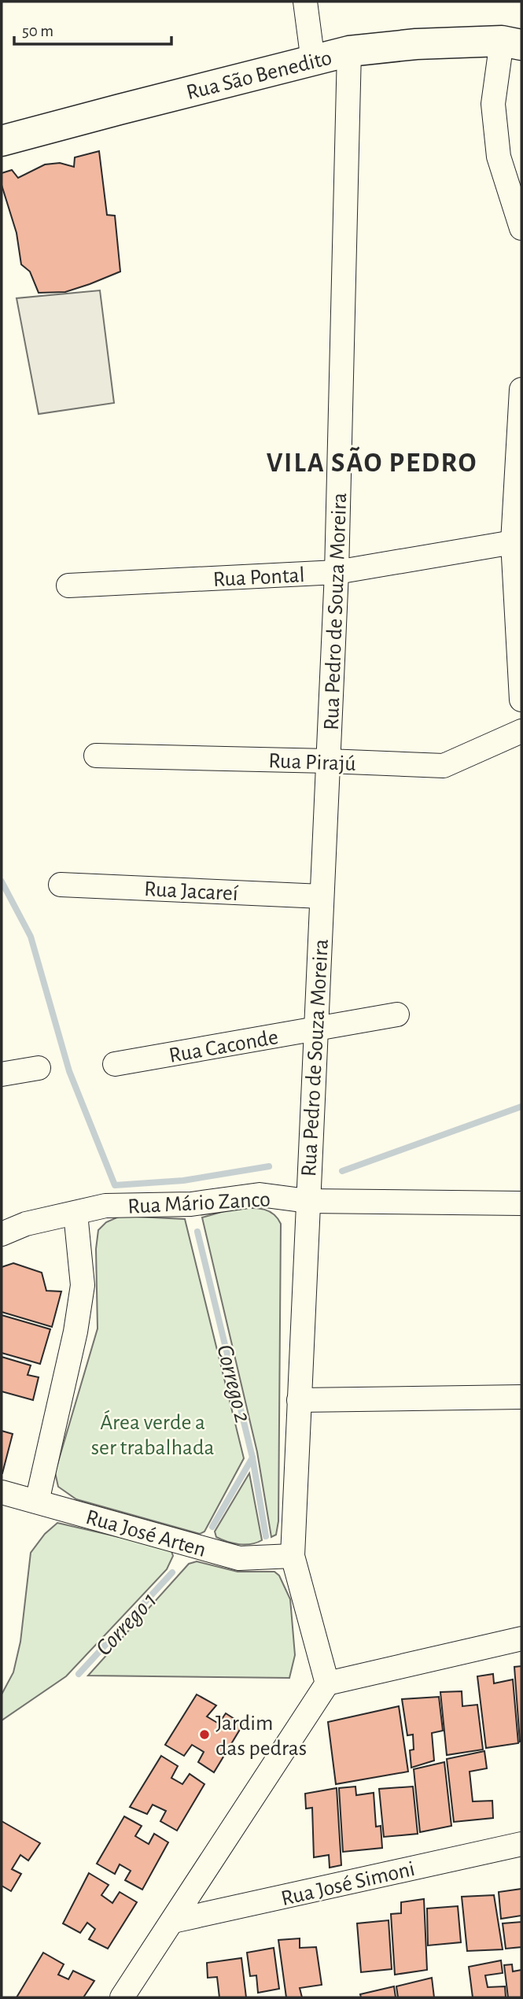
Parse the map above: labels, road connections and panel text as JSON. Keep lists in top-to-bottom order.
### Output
{
  "streets": {
    "main road": ["Rua São Benedito"],
    "street": [
      "Rua Pontal",
      "Rua Pedro de Souza Moreira",
      "Rua Pirajú",
      "Rua Jacareí",
      "Rua Caconde",
      "Rua Mário Zanco",
      "Rua José Arten",
      "Rua José Simoni"
    ]
  },
  "crossings": [
    ["Rua São Benedito", "Rua Pedro de Souza Moreira"],
    ["Rua Pontal", "Rua Pedro de Souza Moreira"],
    ["Rua Pedro de Souza Moreira", "Rua Pirajú"],
    ["Rua Pedro de Souza Moreira", "Rua Jacareí"],
    ["Rua Pedro de Souza Moreira", "Rua Caconde"],
    ["Rua Pedro de Souza Moreira", "Rua Mário Zanco"],
    ["Rua Pedro de Souza Moreira", "Rua José Arten"]
  ],
  "districts": ["VILA SÃO PEDRO"],
  "water": ["Corrego 2", "Corrego 1"],
  "parks": ["Área verde a ser trabalhada"],
  "places": ["Jardim das pedras"],
  "scale_bar": "50 m"
}
